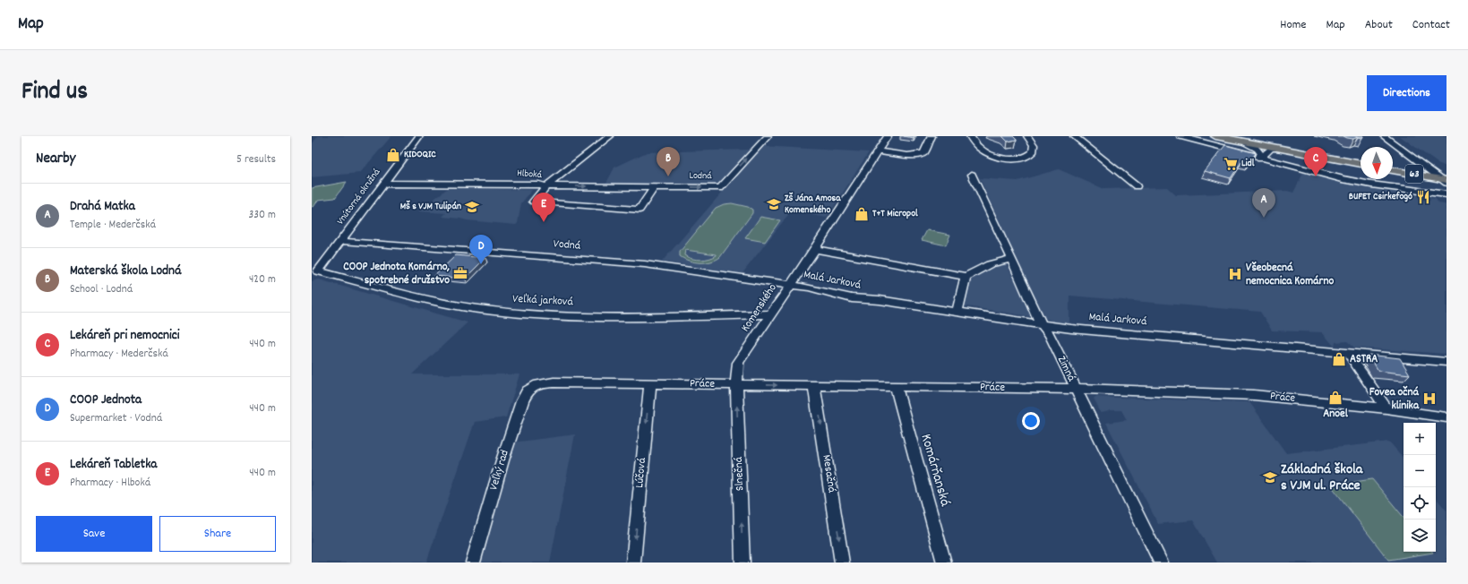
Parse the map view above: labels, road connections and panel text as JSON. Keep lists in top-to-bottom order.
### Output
{
  "streets": {
    "main road": ["63"],
    "street": [
      "Hlboká",
      "Lodná",
      "Vnútorná okružná",
      "Vodná",
      "Malá Jarková",
      "Veľká jarková",
      "Komenského",
      "Zimná",
      "Práce",
      "Veľký rad",
      "Komárňanská",
      "Lúčová",
      "Slnečná",
      "Mesačná"
    ]
  },
  "crossings": [
    ["Hlboká", "Lodná"],
    ["Hlboká", "Vnútorná okružná"],
    ["Vnútorná okružná", "Vodná"],
    ["Vnútorná okružná", "Veľká jarková"],
    ["Vodná", "Malá Jarková"],
    ["Vodná", "Komenského"],
    ["Malá Jarková", "Komenského"],
    ["Malá Jarková", "Zimná"],
    ["Veľká jarková", "Komenského"],
    ["Komenského", "Práce"],
    ["Komenského", "Slnečná"],
    ["Zimná", "Práce"],
    ["Práce", "Veľký rad"],
    ["Práce", "Komárňanská"],
    ["Práce", "Lúčová"],
    ["Práce", "Slnečná"],
    ["Práce", "Mesačná"]
  ],
  "one_way": ["Lúčová", "Slnečná", "Mesačná"],
  "places": {
    "shop": [
      "KIDOQIC",
      "T+T Micropol",
      "ASTRA",
      "Anoel"
    ],
    "supermarket": ["Lidl"],
    "restaurant": ["BUFET Csirkefogó"],
    "school or university": ["ZŠ Jána Amosa Komenského", "MŠ s VJM Tulipán", "Základná škola s VJM ul. Práce"],
    "office": ["COOP Jednota Komárno, spotrebné družstvo"],
    "hospital": ["Všeobecná nemocnica Komárno", "Fovea očná klinika"]
  },
  "north": "bottom",
  "page": {
    "header": "Map",
    "nav": [
      "Home",
      "Map",
      "About",
      "Contact"
    ],
    "title": "Find us",
    "buttons": [
      "Directions",
      ["Save", "Share"]
    ],
    "heading": ["Nearby", "5 results"],
    "pins": [
      "B",
      "C",
      "A",
      "E",
      "D"
    ],
    "list": [
      {
        "mark": "A",
        "name": "Drahá Matka",
        "note": "Temple · Mederčská",
        "value": "330 m"
      },
      {
        "mark": "B",
        "name": "Materská škola Lodná",
        "note": "School · Lodná",
        "value": "420 m"
      },
      {
        "mark": "C",
        "name": "Lekáreň pri nemocnici",
        "note": "Pharmacy · Mederčská",
        "value": "440 m"
      },
      {
        "mark": "D",
        "name": "COOP Jednota",
        "note": "Supermarket · Vodná",
        "value": "440 m"
      },
      {
        "mark": "E",
        "name": "Lekáreň Tabletka",
        "note": "Pharmacy · Hlboká",
        "value": "440 m"
      }
    ],
    "map_buttons": ["+", "−"]
  }
}
